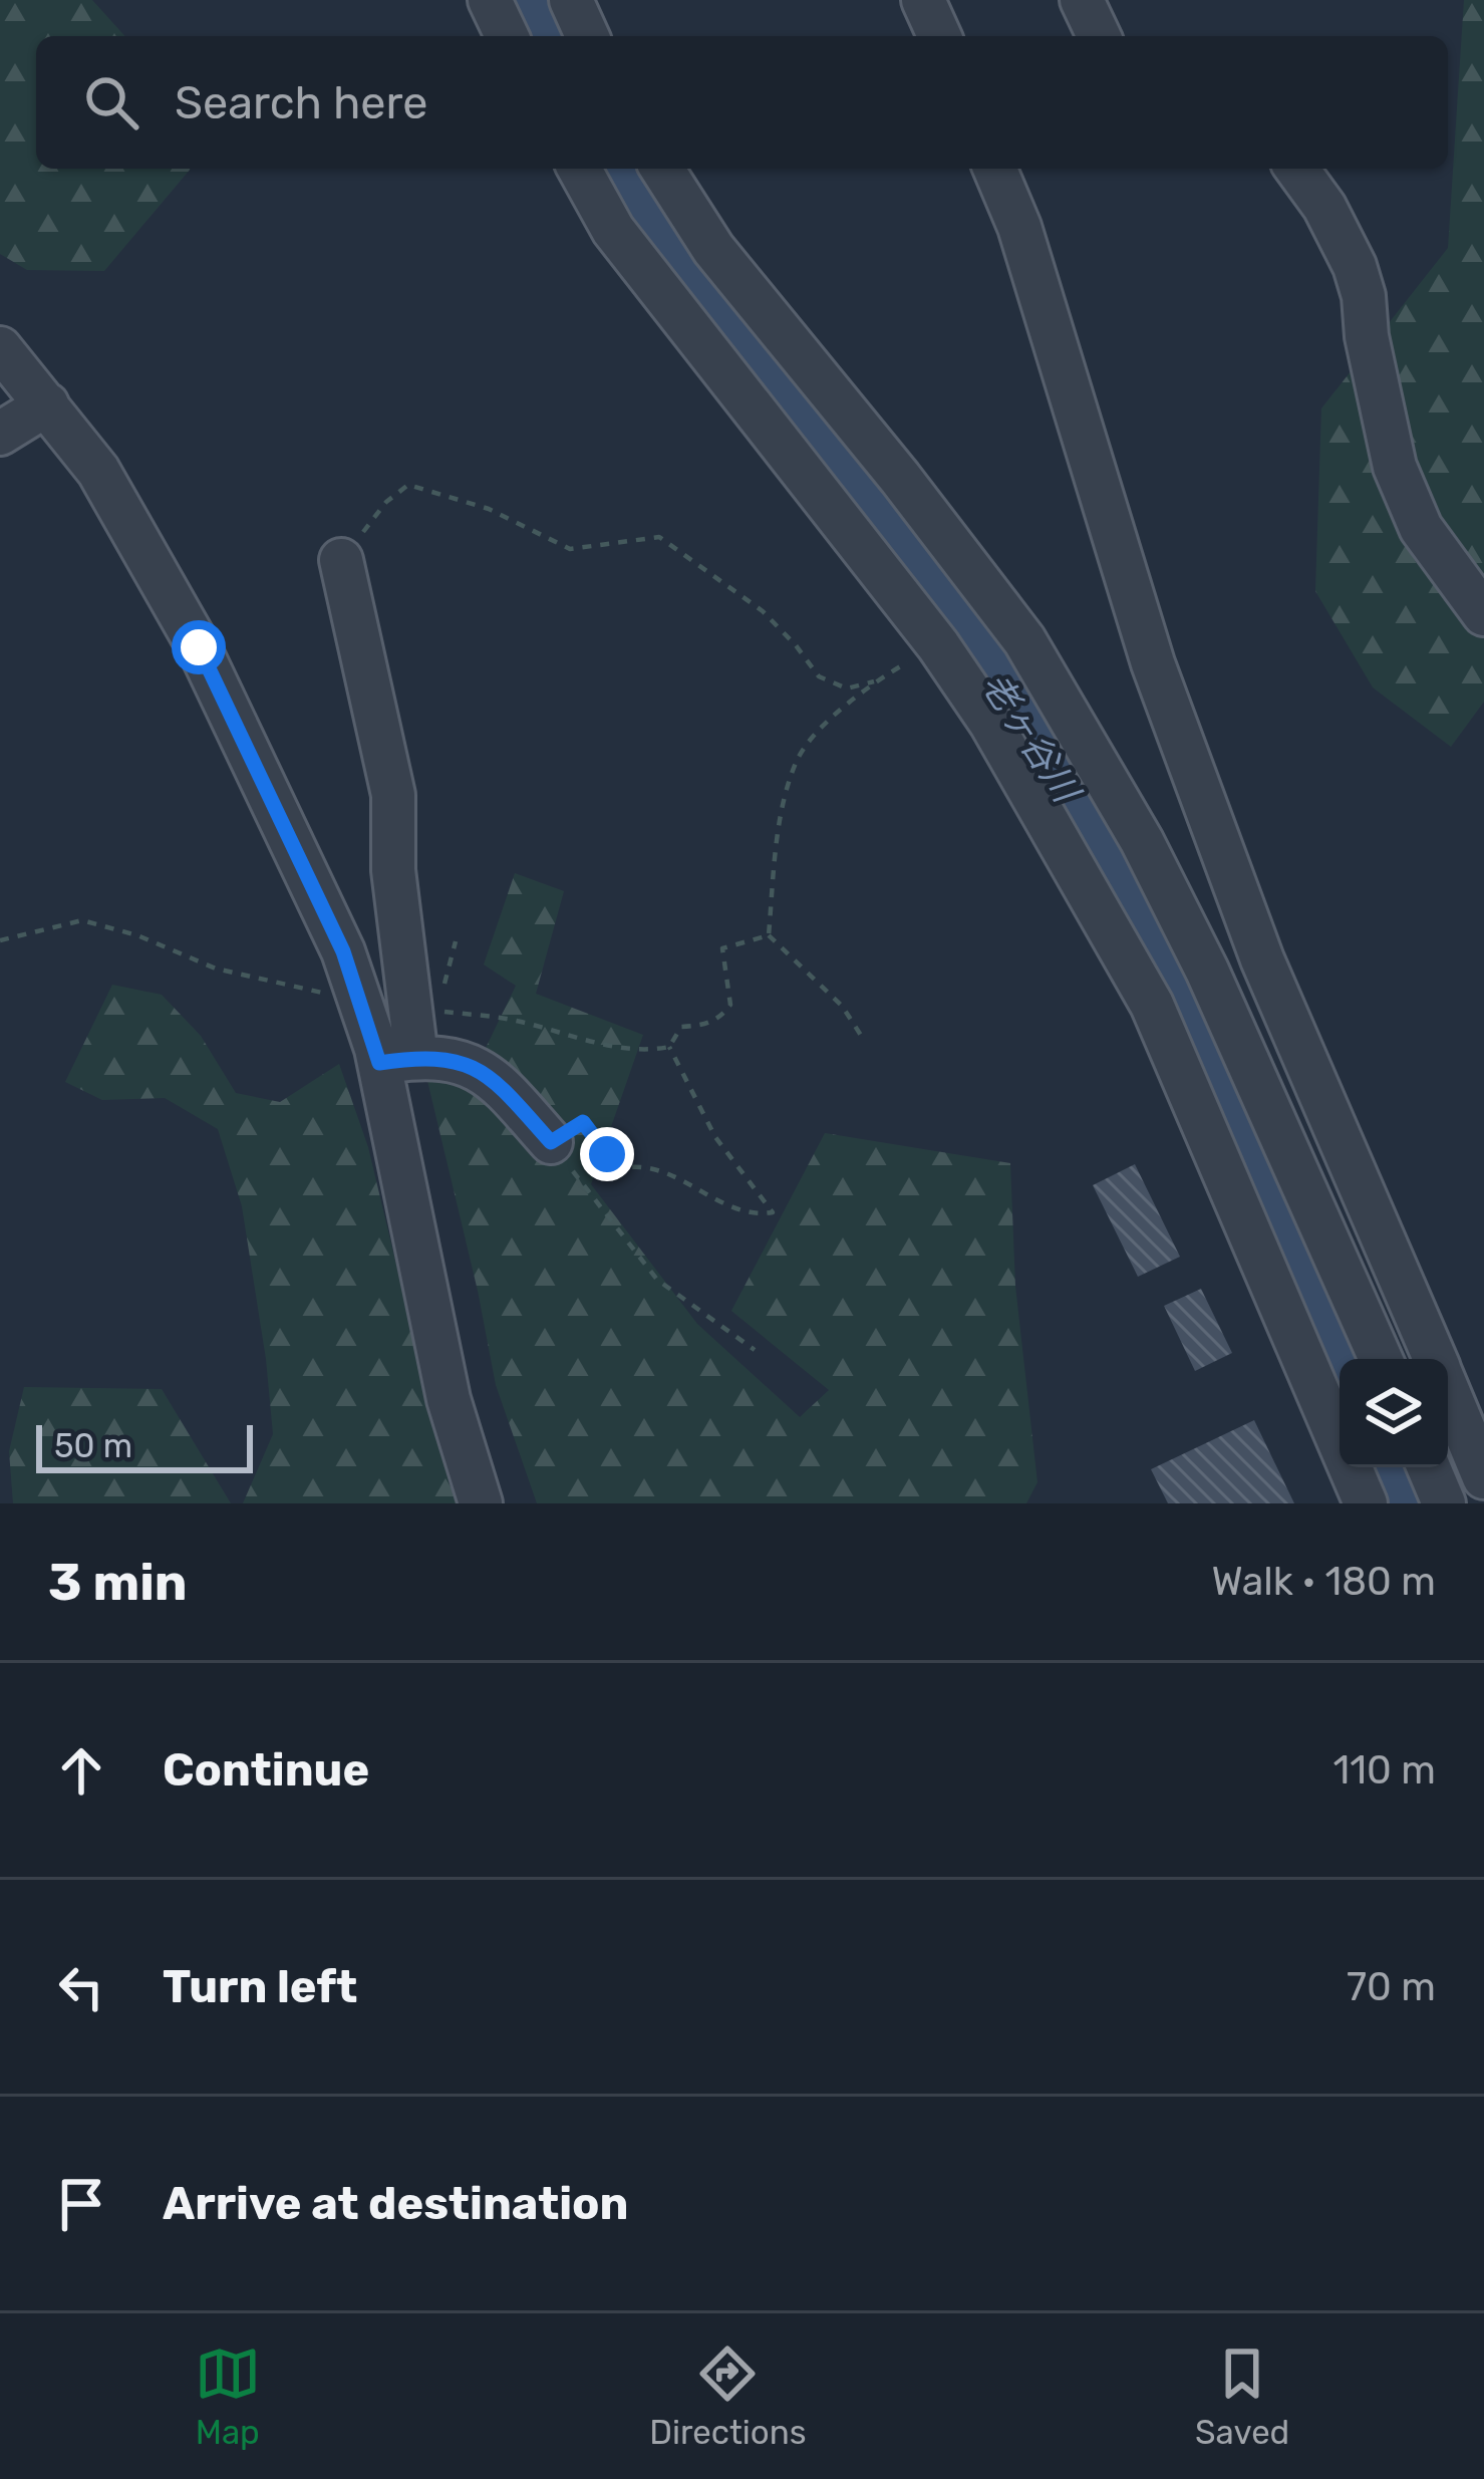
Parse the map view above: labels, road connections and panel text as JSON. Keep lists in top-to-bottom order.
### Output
{
  "water": ["老ヶ谷川"],
  "scale_bar": "50 m",
  "page": {
    "search": "Search here",
    "scale": "50 m",
    "heading": ["3 min", "Walk · 180 m"],
    "list": [
      ["Continue", "110 m"],
      ["Turn left", "70 m"],
      "Arrive at destination"
    ],
    "nav": ["Map", "Directions", "Saved"]
  }
}
